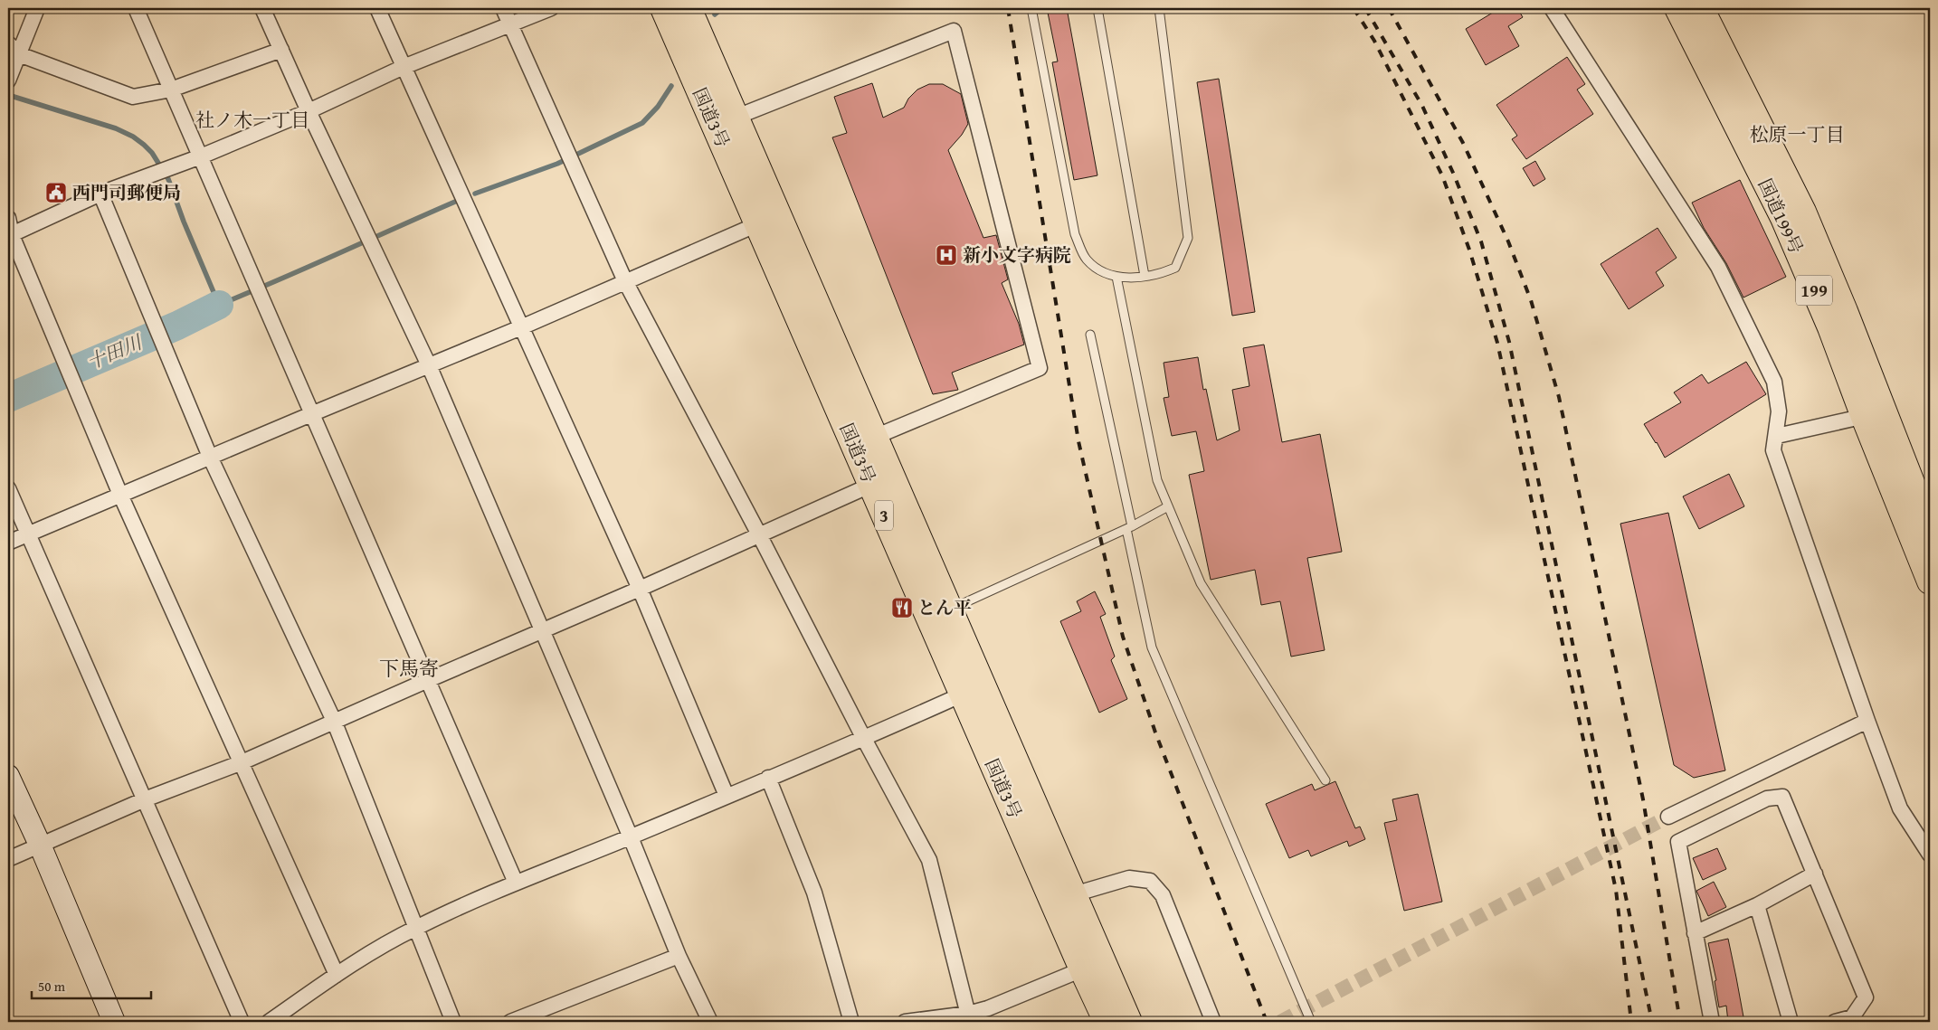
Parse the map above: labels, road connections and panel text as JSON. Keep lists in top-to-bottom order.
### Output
{
  "streets": {
    "highway": [
      "国道3号",
      "国道199号",
      "199",
      "3"
    ]
  },
  "districts": ["社ノ木一丁目", "松原一丁目", "下馬寄"],
  "water": ["十田川"],
  "places": {
    "public building": ["西門司郵便局"],
    "hospital": ["新小文字病院"],
    "restaurant": ["とん平"]
  },
  "scale_bar": "50 m"
}
